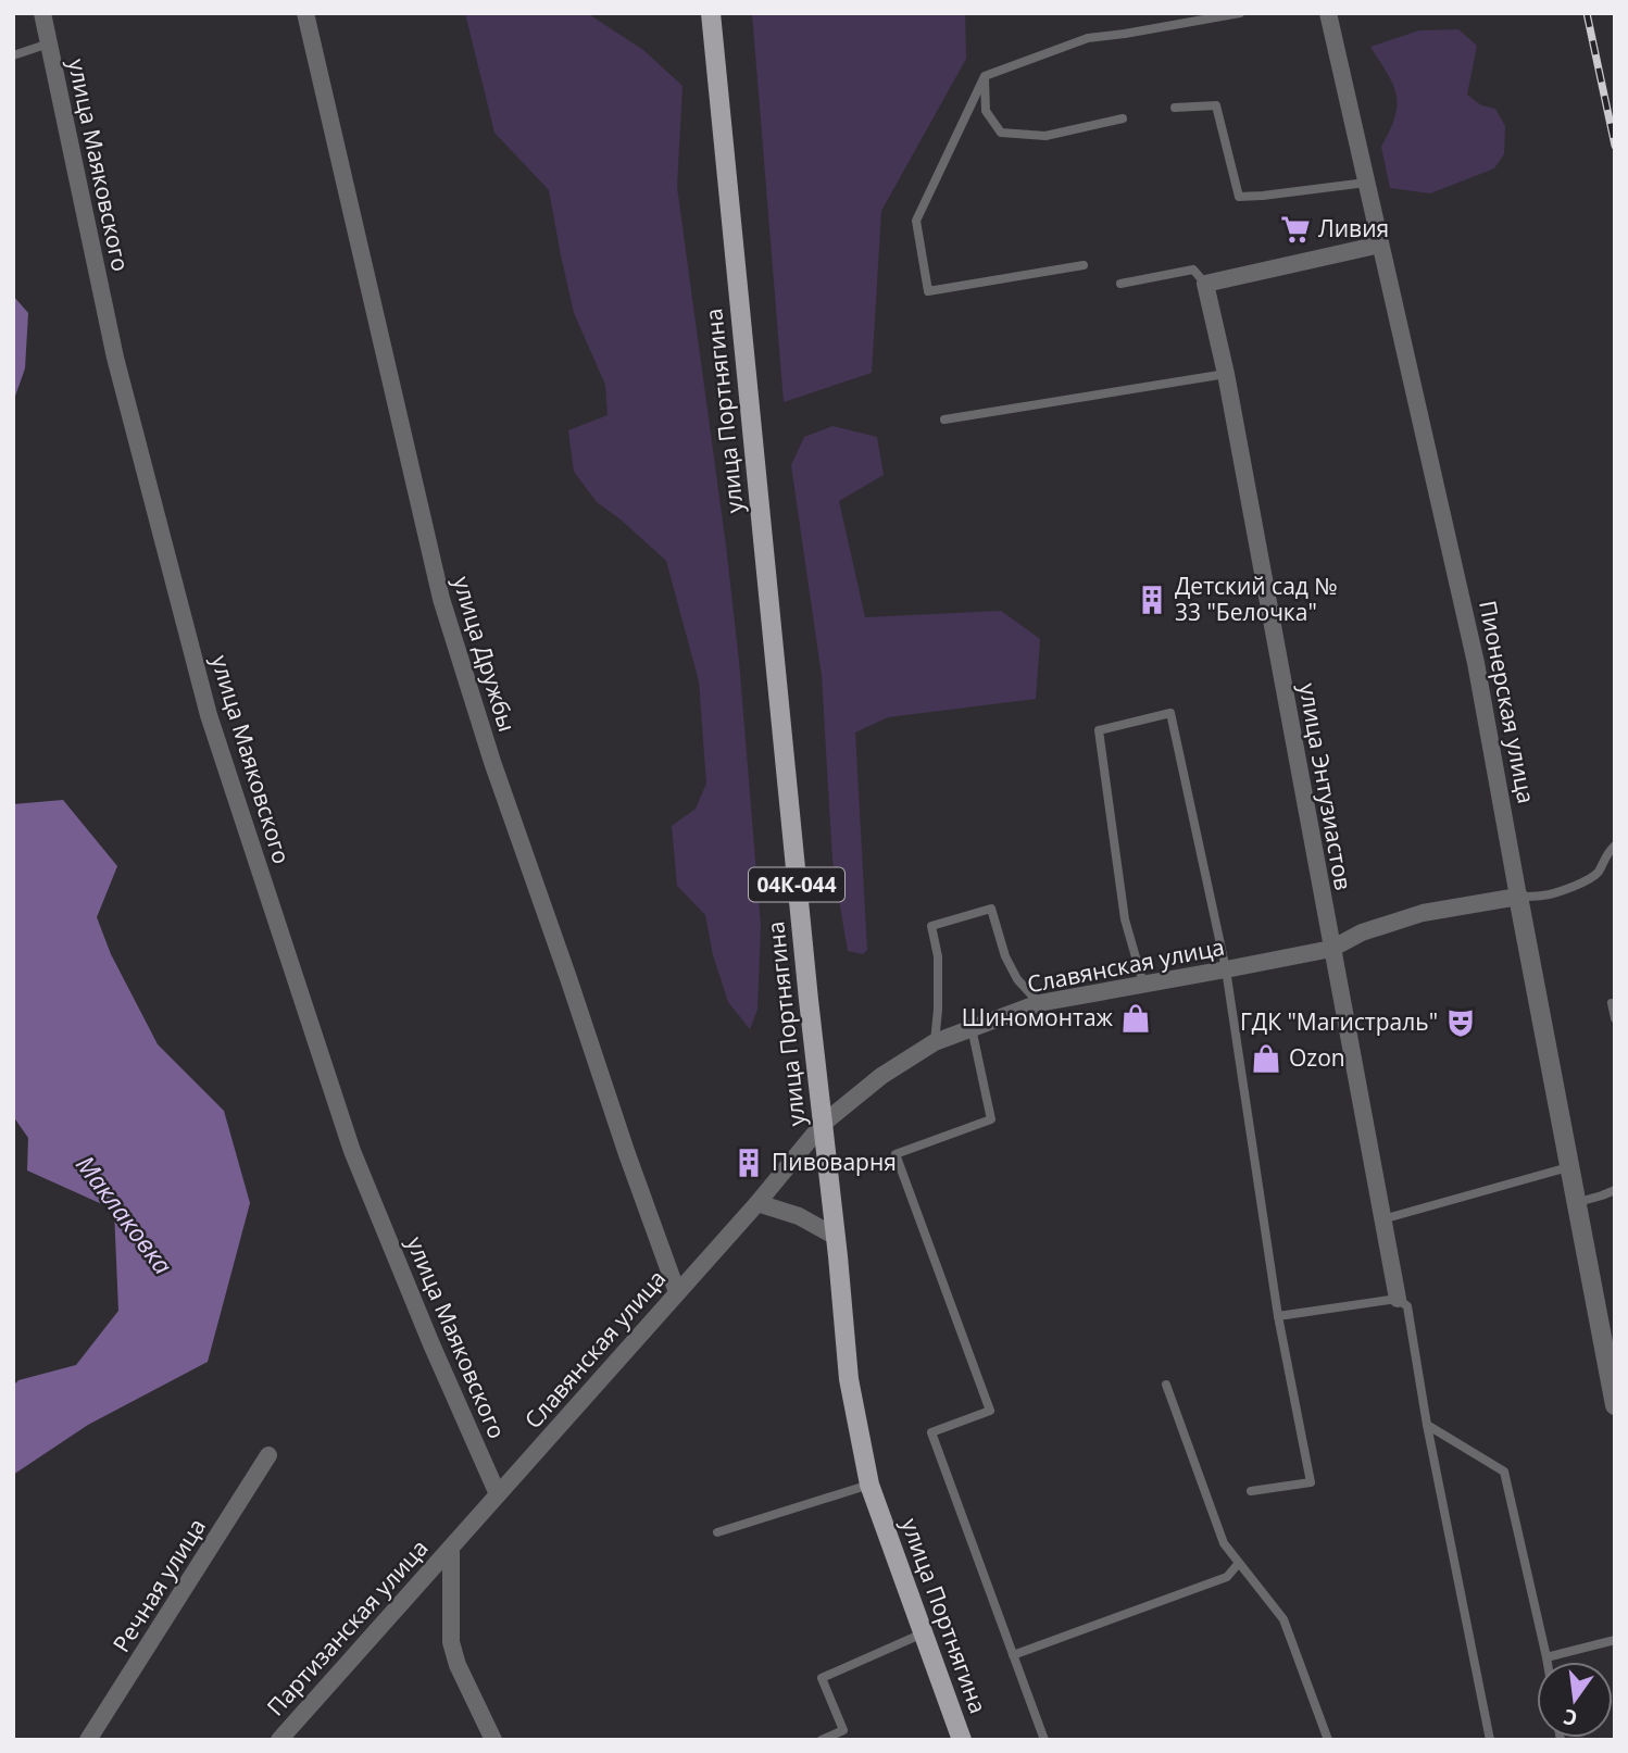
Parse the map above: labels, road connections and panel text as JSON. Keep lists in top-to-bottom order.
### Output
{
  "streets": {
    "main road": ["улица Портнягина", "04К-044"],
    "street": [
      "улица Маяковского",
      "улица Дружбы",
      "Пионерская улица",
      "улица Энтузиастов",
      "Славянская улица",
      "Речная улица",
      "Партизанская улица"
    ]
  },
  "crossings": [
    ["улица Маяковского", "Славянская улица"],
    ["улица Портнягина", "Славянская улица"],
    ["улица Дружбы", "Славянская улица"],
    ["Пионерская улица", "Славянская улица"],
    ["улица Энтузиастов", "Славянская улица"],
    ["Славянская улица", "Партизанская улица"]
  ],
  "water": ["Маклаковка"],
  "places": {
    "supermarket": ["Ливия"],
    "building": ["Детский сад № 33 \"Белочка\"", "Пивоварня"],
    "shop": ["Шиномонтаж", "Ozon"],
    "theatre": ["ГДК \"Магистраль\""]
  },
  "north": "bottom"
}
